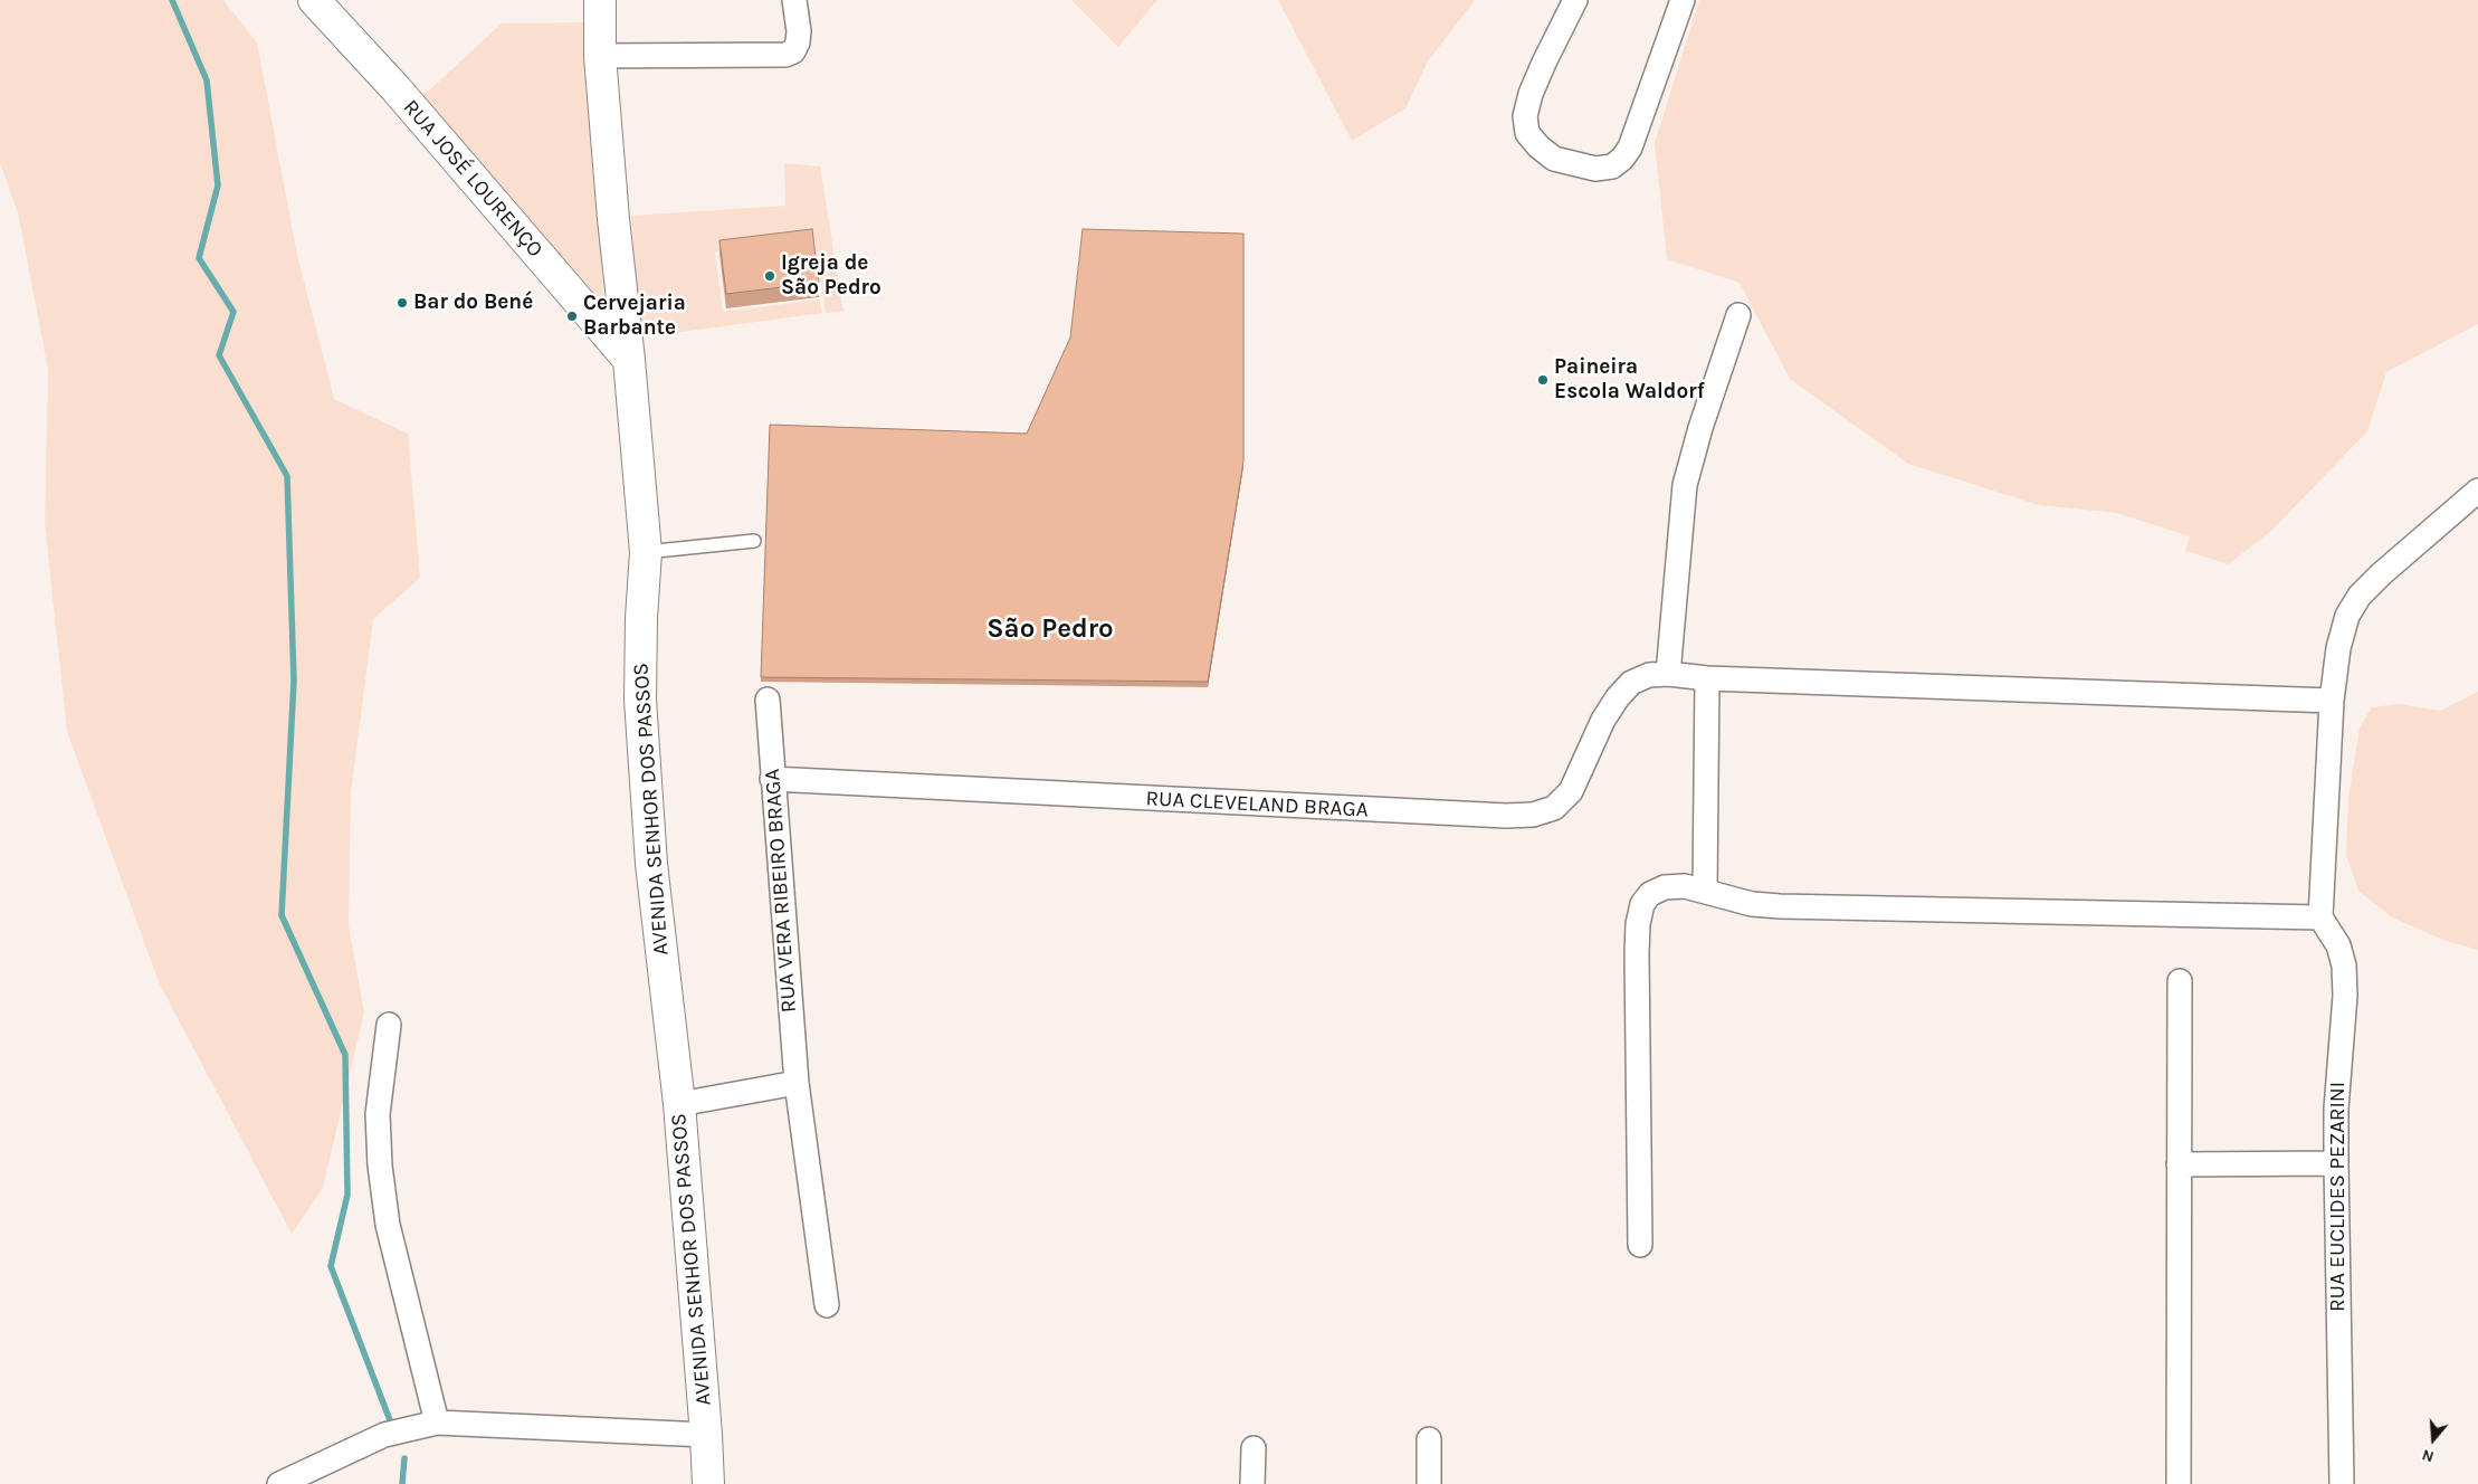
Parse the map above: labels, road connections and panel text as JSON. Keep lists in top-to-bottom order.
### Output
{
  "streets": {
    "street": [
      "RUA JOSÉ LOURENÇO",
      "RUA CLEVELAND BRAGA",
      "AVENIDA SENHOR DOS PASSOS",
      "RUA VERA RIBEIRO BRAGA",
      "RUA EUCLIDES PEZARINI"
    ]
  },
  "crossings": [
    ["RUA JOSÉ LOURENÇO", "AVENIDA SENHOR DOS PASSOS"],
    ["RUA CLEVELAND BRAGA", "RUA VERA RIBEIRO BRAGA"]
  ],
  "districts": ["São Pedro"],
  "places": [
    "Igreja de São Pedro",
    "Bar do Bené",
    "Cervejaria Barbante",
    "Paineira Escola Waldorf"
  ],
  "north": "bottom"
}
